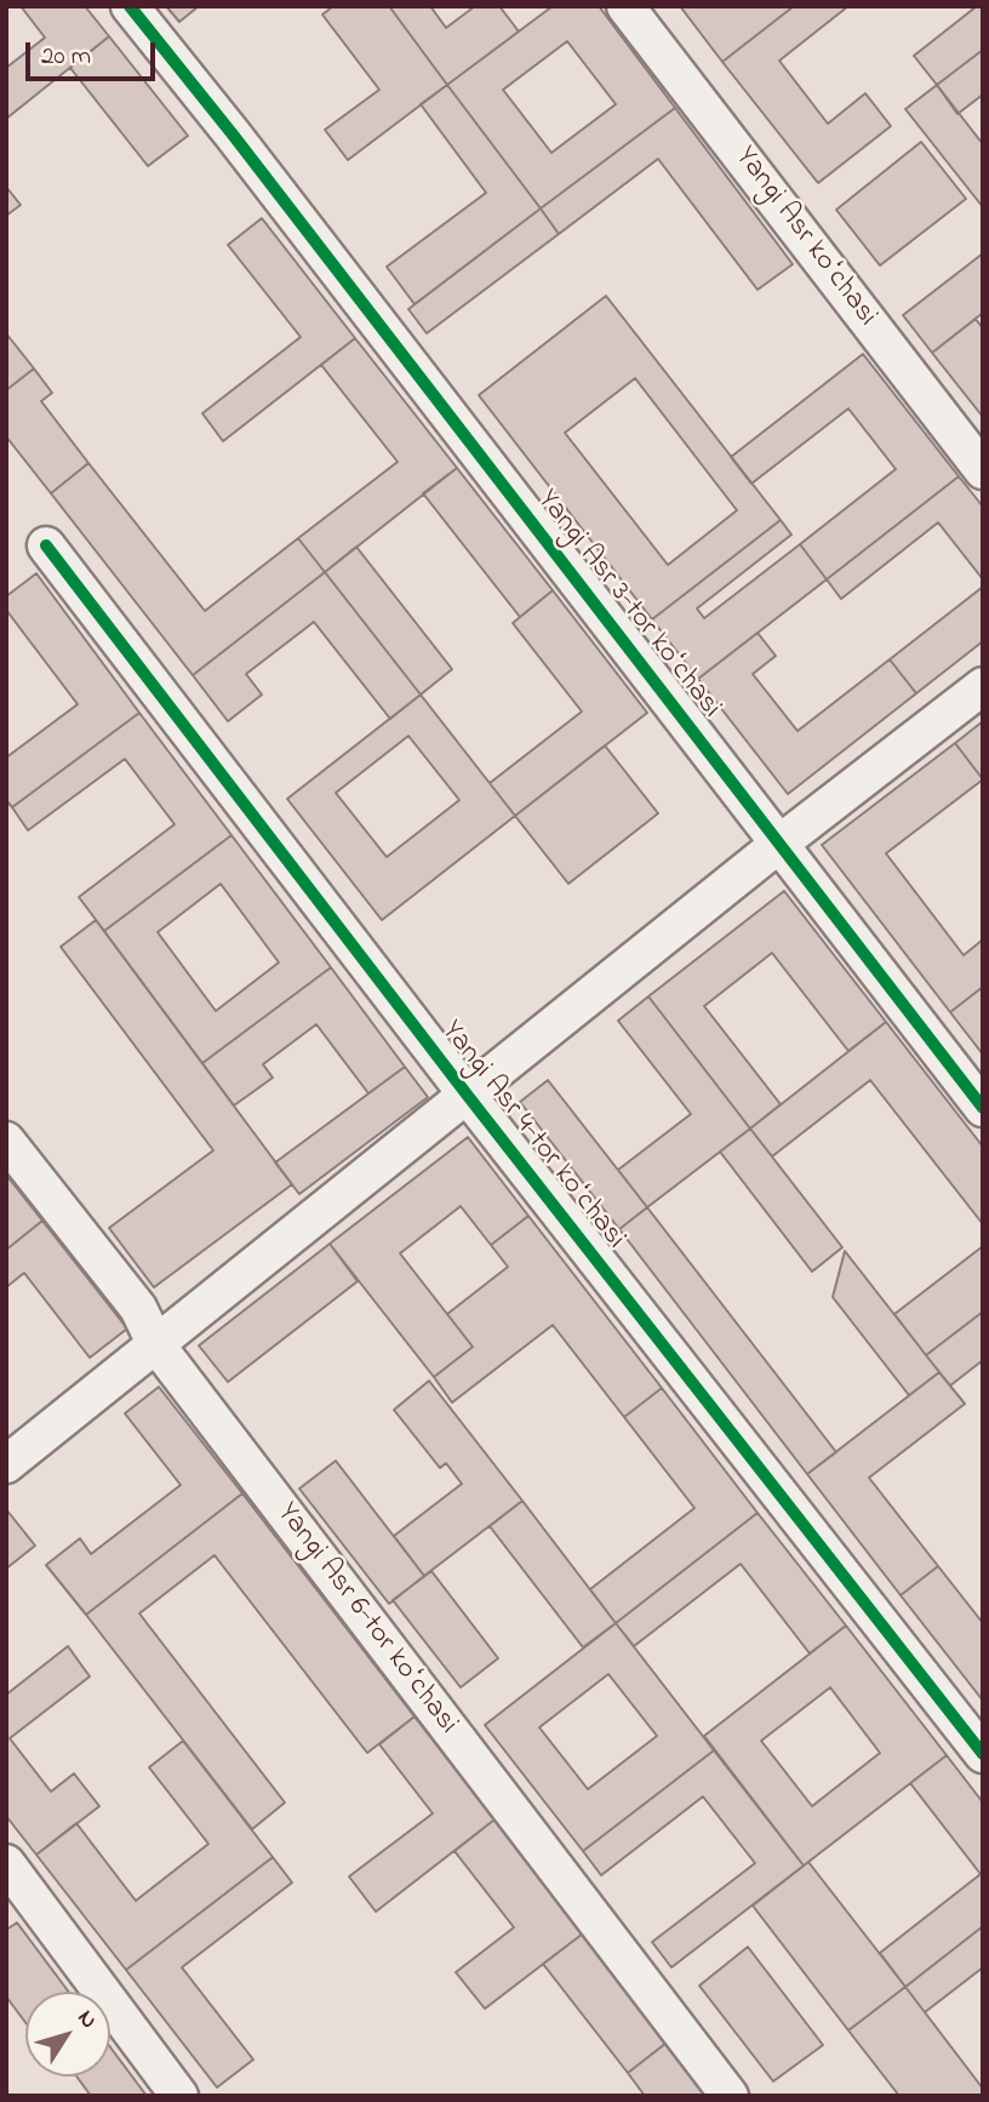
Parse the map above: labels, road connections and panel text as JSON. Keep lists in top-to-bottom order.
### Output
{
  "streets": {
    "street": [
      "Yangi Asr koʻchasi",
      "Yangi Asr 3-tor koʻchasi",
      "Yangi Asr 4-tor koʻchasi",
      "Yangi Asr 6-tor koʻchasi"
    ]
  },
  "scale_bar": "20 m",
  "north": "top right"
}
